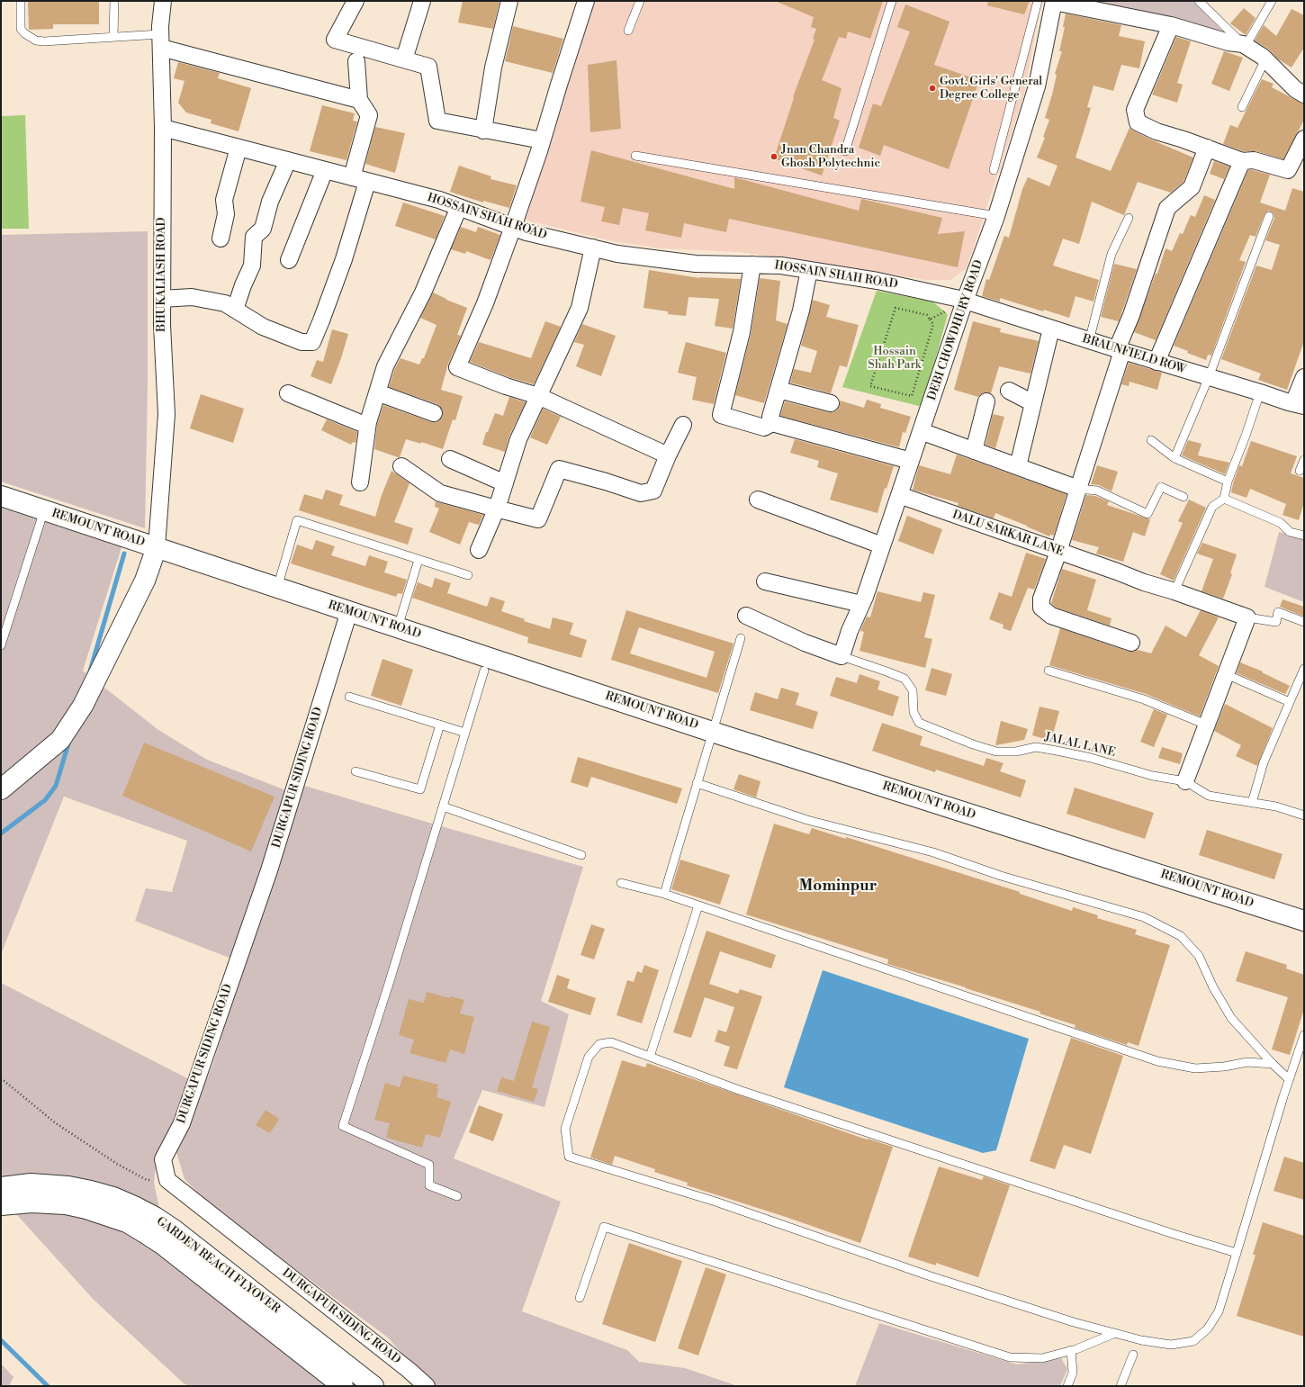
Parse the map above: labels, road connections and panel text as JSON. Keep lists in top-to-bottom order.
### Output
{
  "streets": {
    "street": [
      "HOSSAIN SHAH ROAD",
      "BHUKALIASH ROAD",
      "DEBI CHOWDHURY ROAD",
      "BRAUNFIELD ROW",
      "REMOUNT ROAD",
      "DALU SARKAR LANE",
      "DURGAPUR SIDING ROAD",
      "GARDEN REACH FLYOVER"
    ],
    "lane": ["JALAL LANE"]
  },
  "crossings": [
    ["HOSSAIN SHAH ROAD", "BHUKALIASH ROAD"],
    ["HOSSAIN SHAH ROAD", "DEBI CHOWDHURY ROAD"],
    ["HOSSAIN SHAH ROAD", "BRAUNFIELD ROW"],
    ["BHUKALIASH ROAD", "REMOUNT ROAD"],
    ["DEBI CHOWDHURY ROAD", "BRAUNFIELD ROW"],
    ["DEBI CHOWDHURY ROAD", "DALU SARKAR LANE"],
    ["DEBI CHOWDHURY ROAD", "JALAL LANE"],
    ["REMOUNT ROAD", "DURGAPUR SIDING ROAD"]
  ],
  "districts": ["Mominpur"],
  "parks": ["Hossain Shah Park"],
  "places": ["Govt. Girls' General Degree College", "Jnan Chandra Ghosh Polytechnic"]
}
